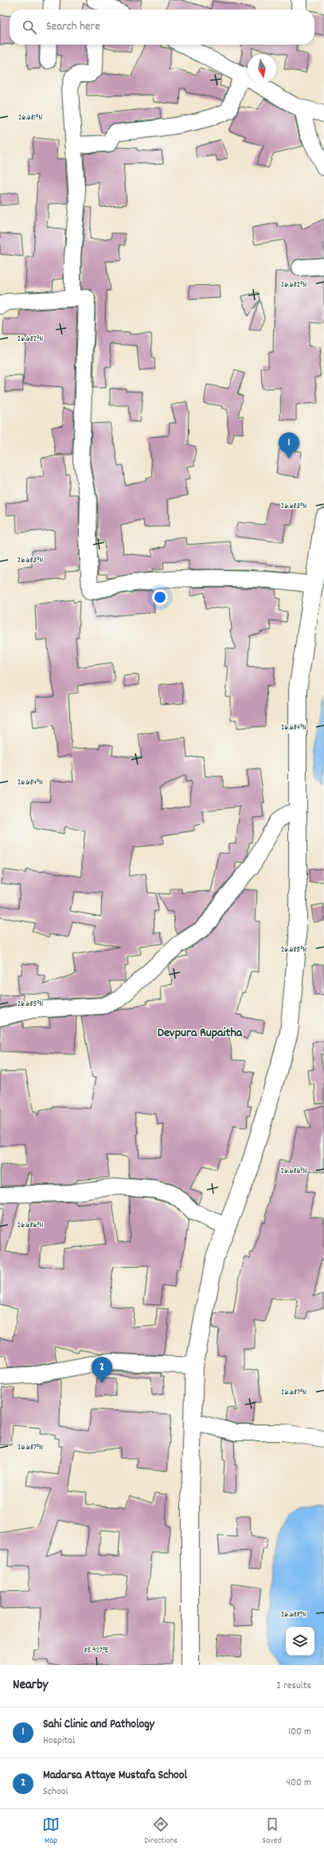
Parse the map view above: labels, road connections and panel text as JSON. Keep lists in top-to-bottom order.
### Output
{
  "districts": ["Devpura Rupaitha"],
  "north": "bottom",
  "page": {
    "search": "Search here",
    "pins": ["1", "2"],
    "heading": ["Nearby", "2 results"],
    "list": [
      {
        "mark": "1",
        "name": "Sahi Clinic and Pathology",
        "note": "Hospital",
        "value": "100 m"
      },
      {
        "mark": "2",
        "name": "Madarsa Attaye Mustafa School",
        "note": "School",
        "value": "400 m"
      }
    ],
    "nav": ["Map", "Directions", "Saved"]
  },
  "coordinates": [
    "26.681°N",
    "26.682°N",
    "26.683°N",
    "26.684°N",
    "26.685°N",
    "26.686°N",
    "26.687°N",
    "26.688°N",
    "85.927°E"
  ]
}
